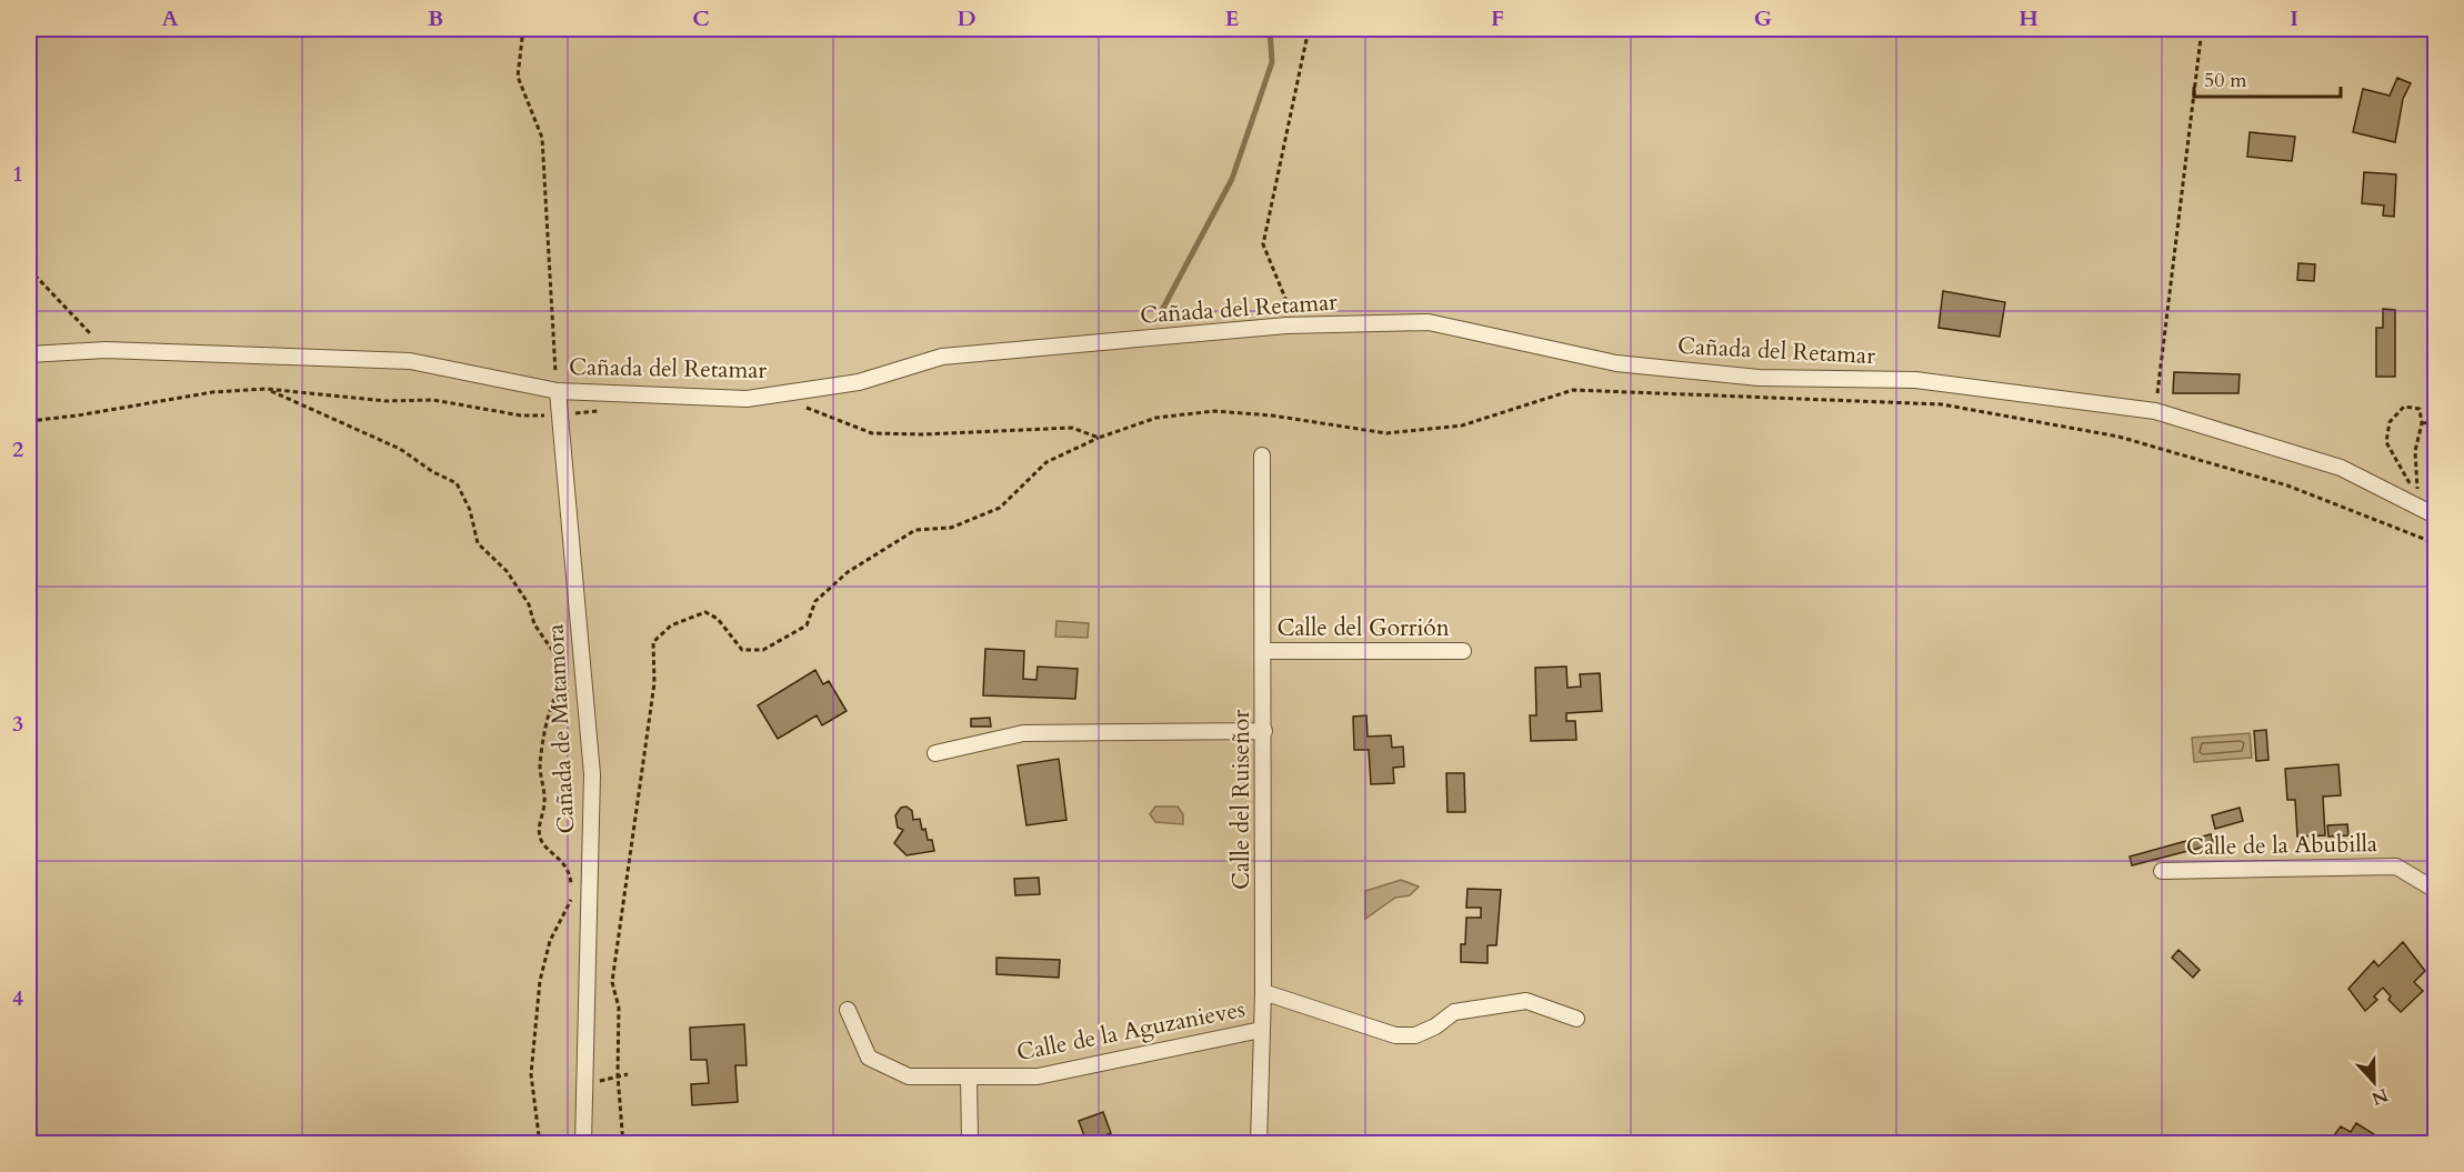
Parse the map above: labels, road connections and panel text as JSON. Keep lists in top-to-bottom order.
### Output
{
  "streets": {
    "street": [
      "Cañada del Retamar",
      "Calle del Gorrión",
      "Cañada de Matamora",
      "Calle del Ruiseñor",
      "Calle de la Abubilla",
      "Calle de la Aguzanieves"
    ]
  },
  "crossings": [
    ["Cañada del Retamar", "Cañada de Matamora"],
    ["Calle del Gorrión", "Calle del Ruiseñor"],
    ["Calle del Ruiseñor", "Calle de la Aguzanieves"]
  ],
  "scale_bar": "50 m",
  "north": "bottom",
  "grid": {
    "columns": [
      "A",
      "B",
      "C",
      "D",
      "E",
      "F",
      "G",
      "H",
      "I"
    ],
    "rows": [
      "1",
      "2",
      "3",
      "4"
    ]
  }
}
